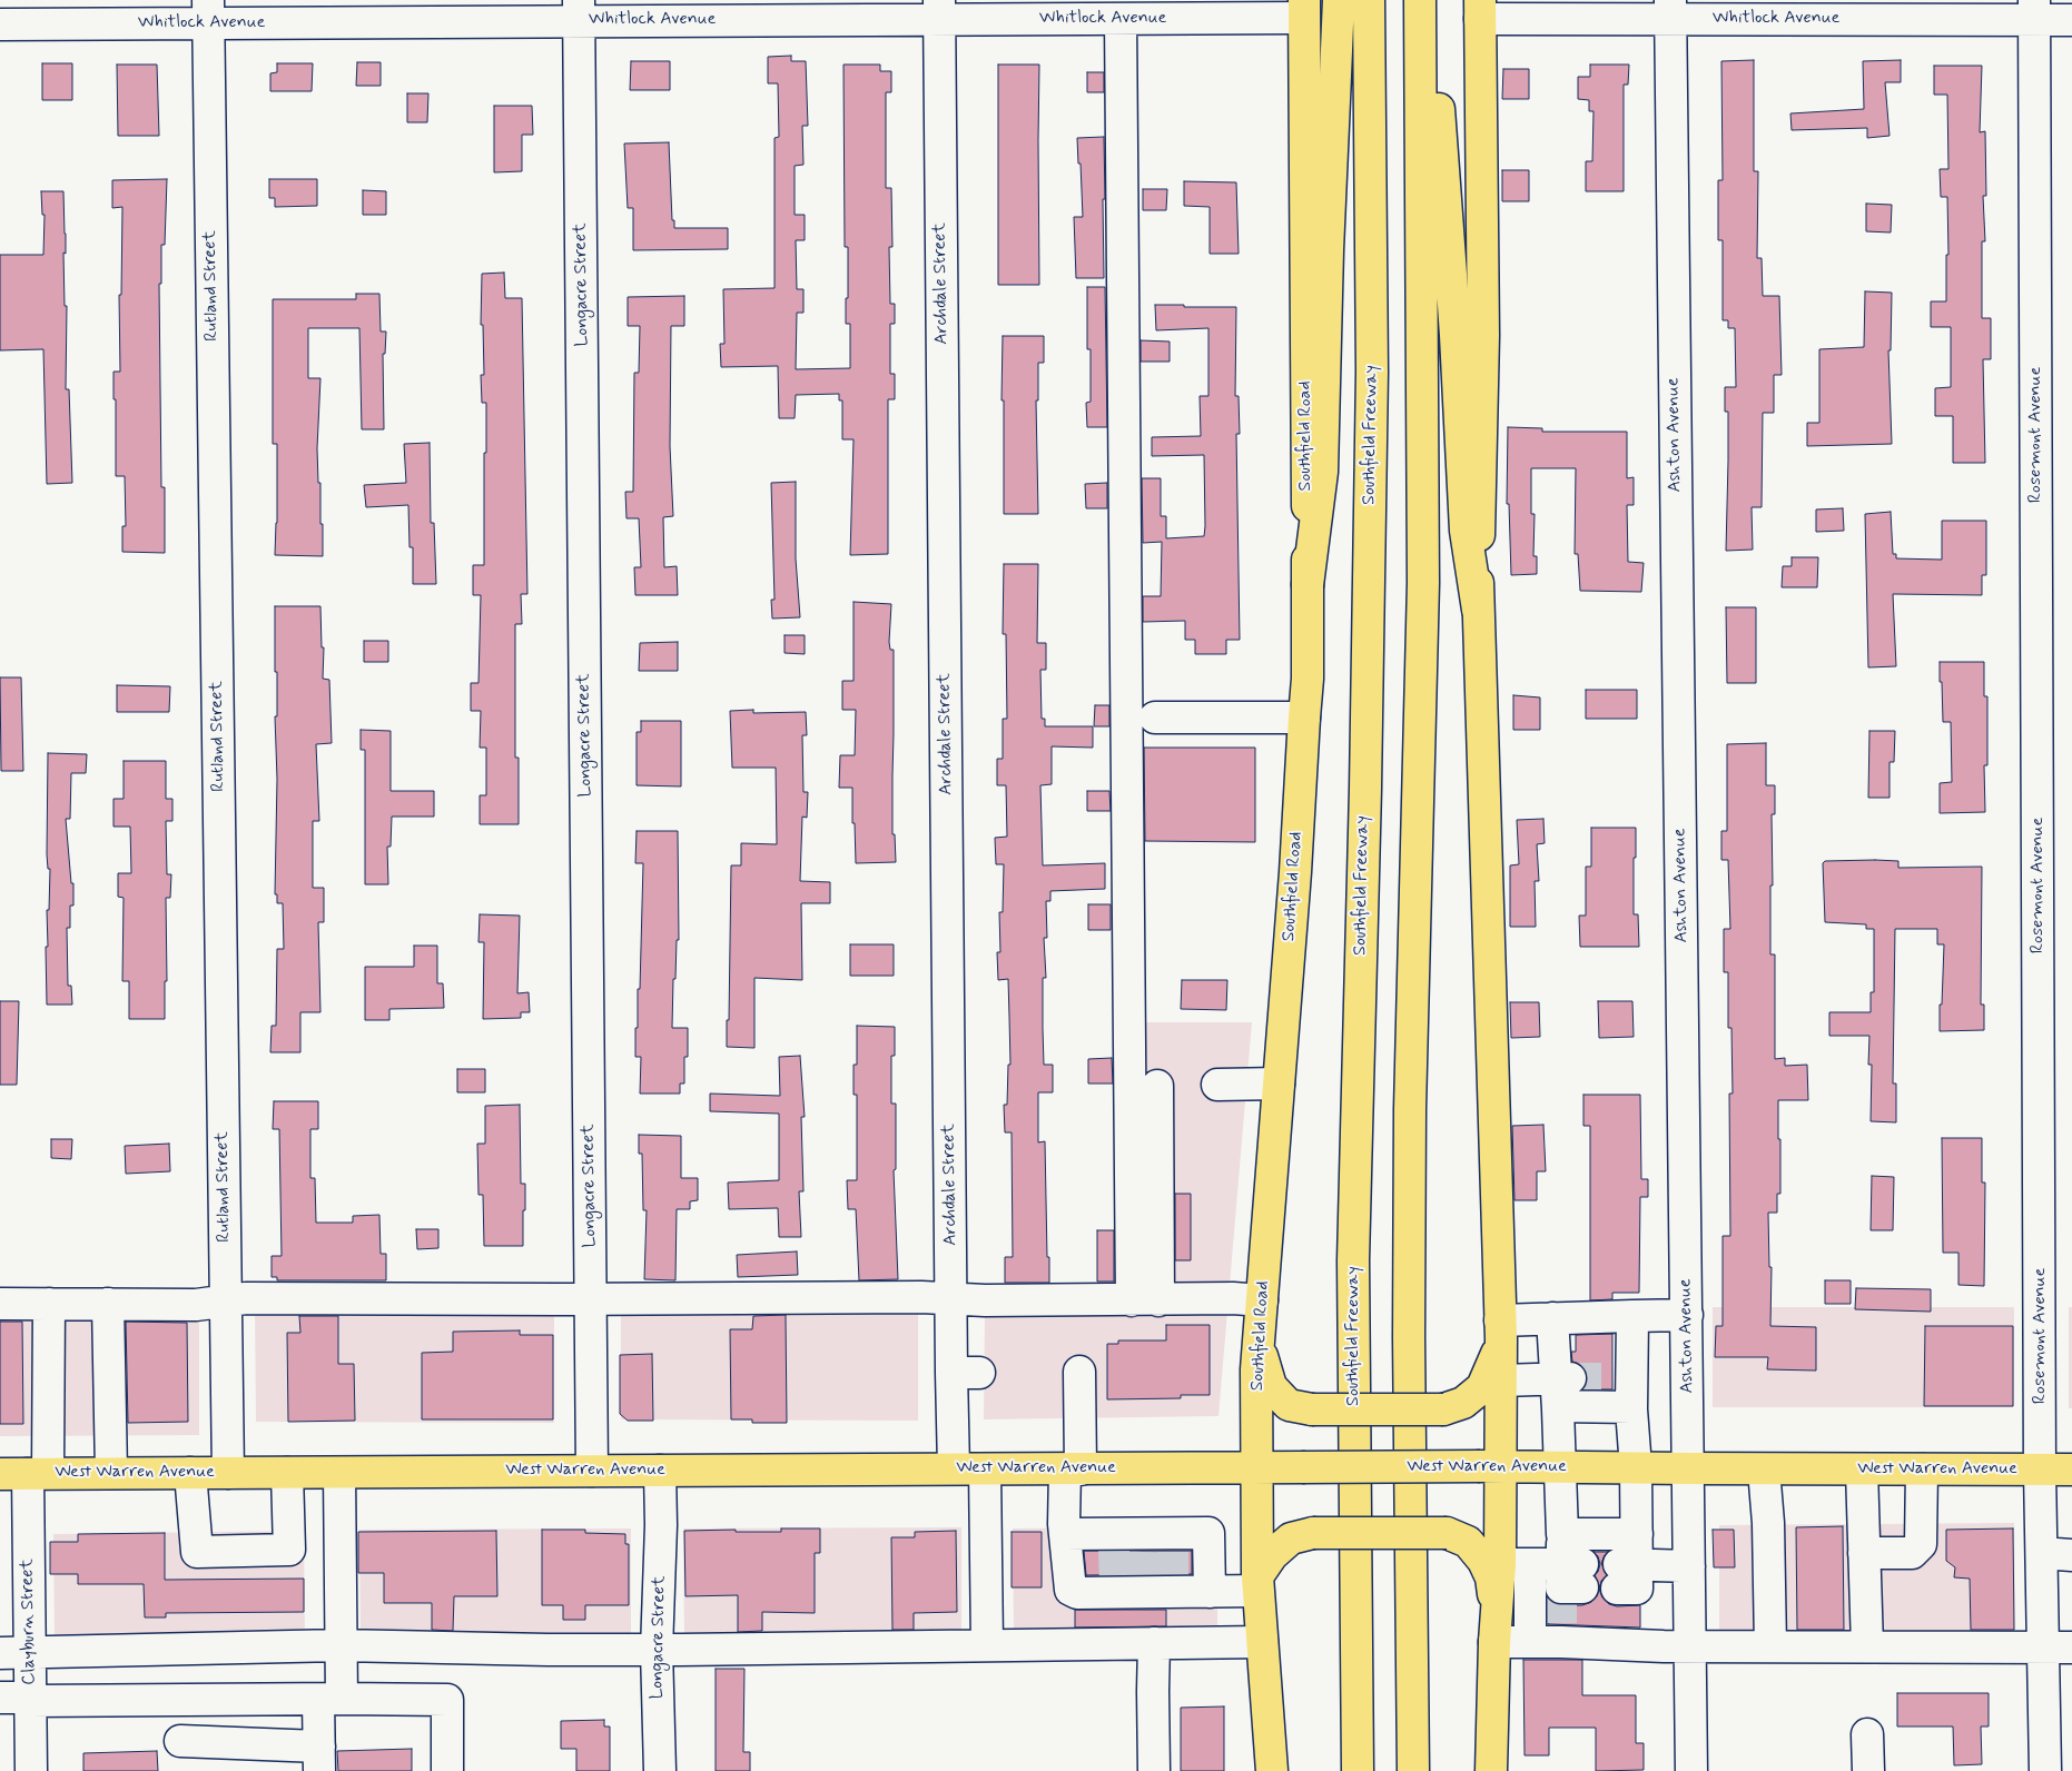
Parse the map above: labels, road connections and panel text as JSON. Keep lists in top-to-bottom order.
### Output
{
  "streets": {
    "main road": ["Southfield Freeway", "Southfield Road", "West Warren Avenue"],
    "street": [
      "Whitlock Avenue",
      "Archdale Street",
      "Longacre Street",
      "Rutland Street",
      "Ashton Avenue",
      "Rosemont Avenue",
      "Clayburn Street"
    ]
  },
  "crossings": [
    ["Whitlock Avenue", "Archdale Street"],
    ["Whitlock Avenue", "Longacre Street"],
    ["Whitlock Avenue", "Rutland Street"],
    ["Whitlock Avenue", "Ashton Avenue"],
    ["Whitlock Avenue", "Rosemont Avenue"],
    ["Whitlock Avenue", "Southfield Road"],
    ["Archdale Street", "West Warren Avenue"],
    ["Longacre Street", "West Warren Avenue"],
    ["Rutland Street", "West Warren Avenue"],
    ["Ashton Avenue", "West Warren Avenue"],
    ["Rosemont Avenue", "West Warren Avenue"],
    ["Southfield Road", "West Warren Avenue"],
    ["West Warren Avenue", "Clayburn Street"]
  ]
}
